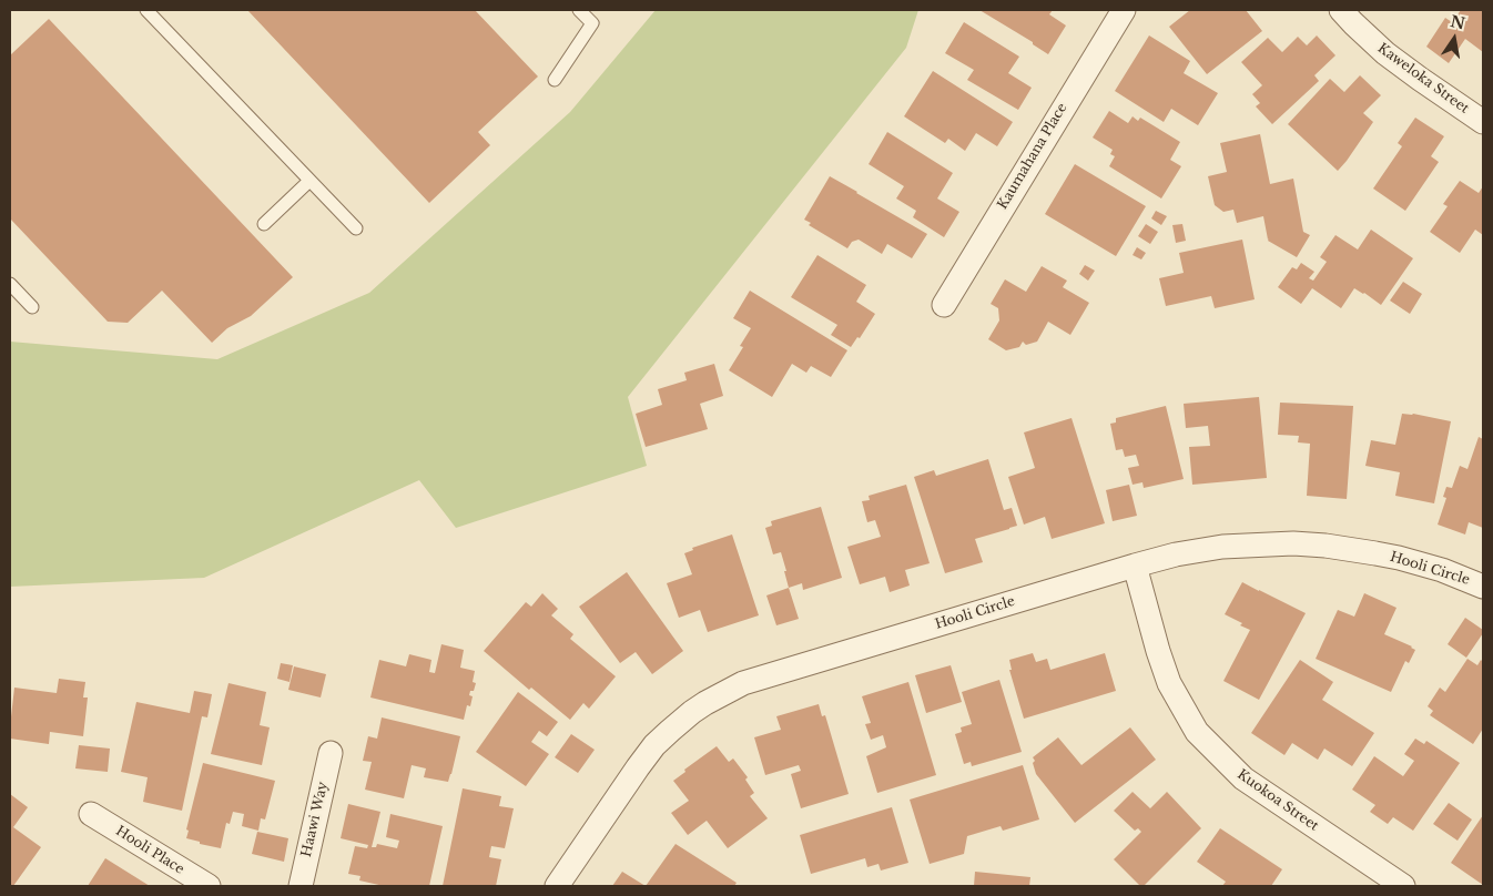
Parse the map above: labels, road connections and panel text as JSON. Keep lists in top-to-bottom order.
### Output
{
  "streets": {
    "street": [
      "Kaweloka Street",
      "Kaumahana Place",
      "Hooli Circle",
      "Kuokoa Street",
      "Haawi Way",
      "Hooli Place"
    ]
  },
  "crossings": [
    ["Hooli Circle", "Kuokoa Street"]
  ],
  "north": "top"
}
